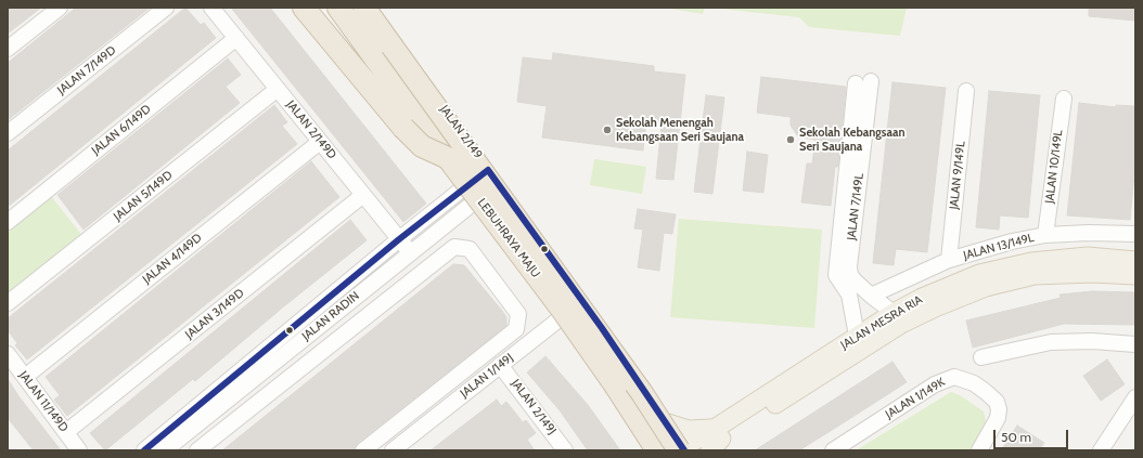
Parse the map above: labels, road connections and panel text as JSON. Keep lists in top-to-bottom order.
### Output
{
  "streets": {
    "highway": ["LEBUHRAYA MAJU"],
    "main road": ["JALAN 2/149", "JALAN MESRA RIA"],
    "street": [
      "JALAN 7/149D",
      "JALAN 6/149D",
      "JALAN 2/149D",
      "JALAN 10/149L",
      "JALAN 9/149L",
      "JALAN 5/149D",
      "JALAN 7/149L",
      "JALAN 13/149L",
      "JALAN 4/149D",
      "JALAN 3/149D",
      "JALAN RADIN",
      "JALAN 1/149J",
      "JALAN 1/149K",
      "JALAN 11/149D",
      "JALAN 2/149J"
    ]
  },
  "crossings": [
    ["JALAN 6/149D", "JALAN 2/149D"],
    ["JALAN 2/149D", "JALAN 5/149D"],
    ["JALAN 2/149D", "JALAN 4/149D"],
    ["JALAN 2/149D", "JALAN 3/149D"],
    ["JALAN 2/149D", "JALAN RADIN"],
    ["JALAN 2/149", "LEBUHRAYA MAJU"],
    ["JALAN 2/149", "JALAN RADIN"],
    ["JALAN 2/149", "JALAN MESRA RIA"],
    ["JALAN 2/149", "JALAN 1/149J"],
    ["JALAN 10/149L", "JALAN 13/149L"],
    ["JALAN 9/149L", "JALAN 13/149L"],
    ["JALAN 7/149L", "JALAN 13/149L"],
    ["JALAN 7/149L", "JALAN MESRA RIA"],
    ["LEBUHRAYA MAJU", "JALAN MESRA RIA"],
    ["JALAN 4/149D", "JALAN 11/149D"],
    ["JALAN 3/149D", "JALAN 11/149D"],
    ["JALAN 1/149J", "JALAN 2/149J"]
  ],
  "places": ["Sekolah Menengah Kebangsaan Seri Saujana", "Sekolah Kebangsaan Seri Saujana"],
  "scale_bar": "50 m"
}
